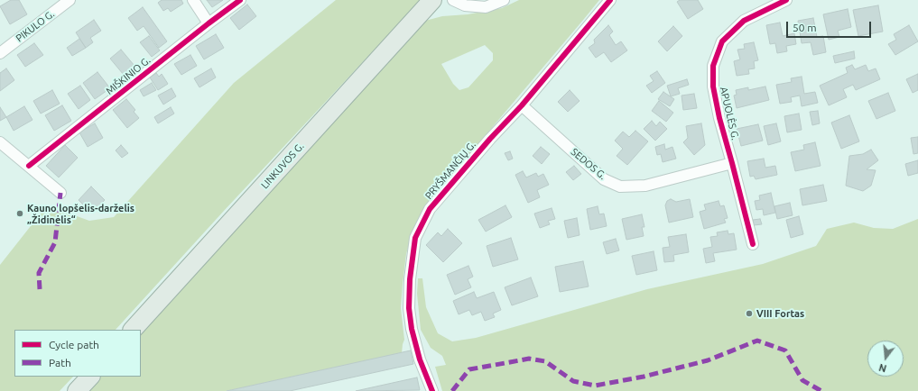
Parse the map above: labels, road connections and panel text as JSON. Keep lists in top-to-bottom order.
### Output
{
  "streets": {
    "main road": ["LINKUVOS G."],
    "street": [
      "PIKULO G.",
      "MIŠKINIO G.",
      "APUOLĖS G.",
      "SEDOS G.",
      "PRYŠMANČIŲ G."
    ]
  },
  "crossings": [
    ["APUOLĖS G.", "SEDOS G."],
    ["SEDOS G.", "PRYŠMANČIŲ G."]
  ],
  "places": ["Kauno lopšelis-darželis „Židinėlis“", "VIII Fortas"],
  "legend": ["Cycle path", "Path"],
  "scale_bar": "50 m",
  "north": "bottom"
}
